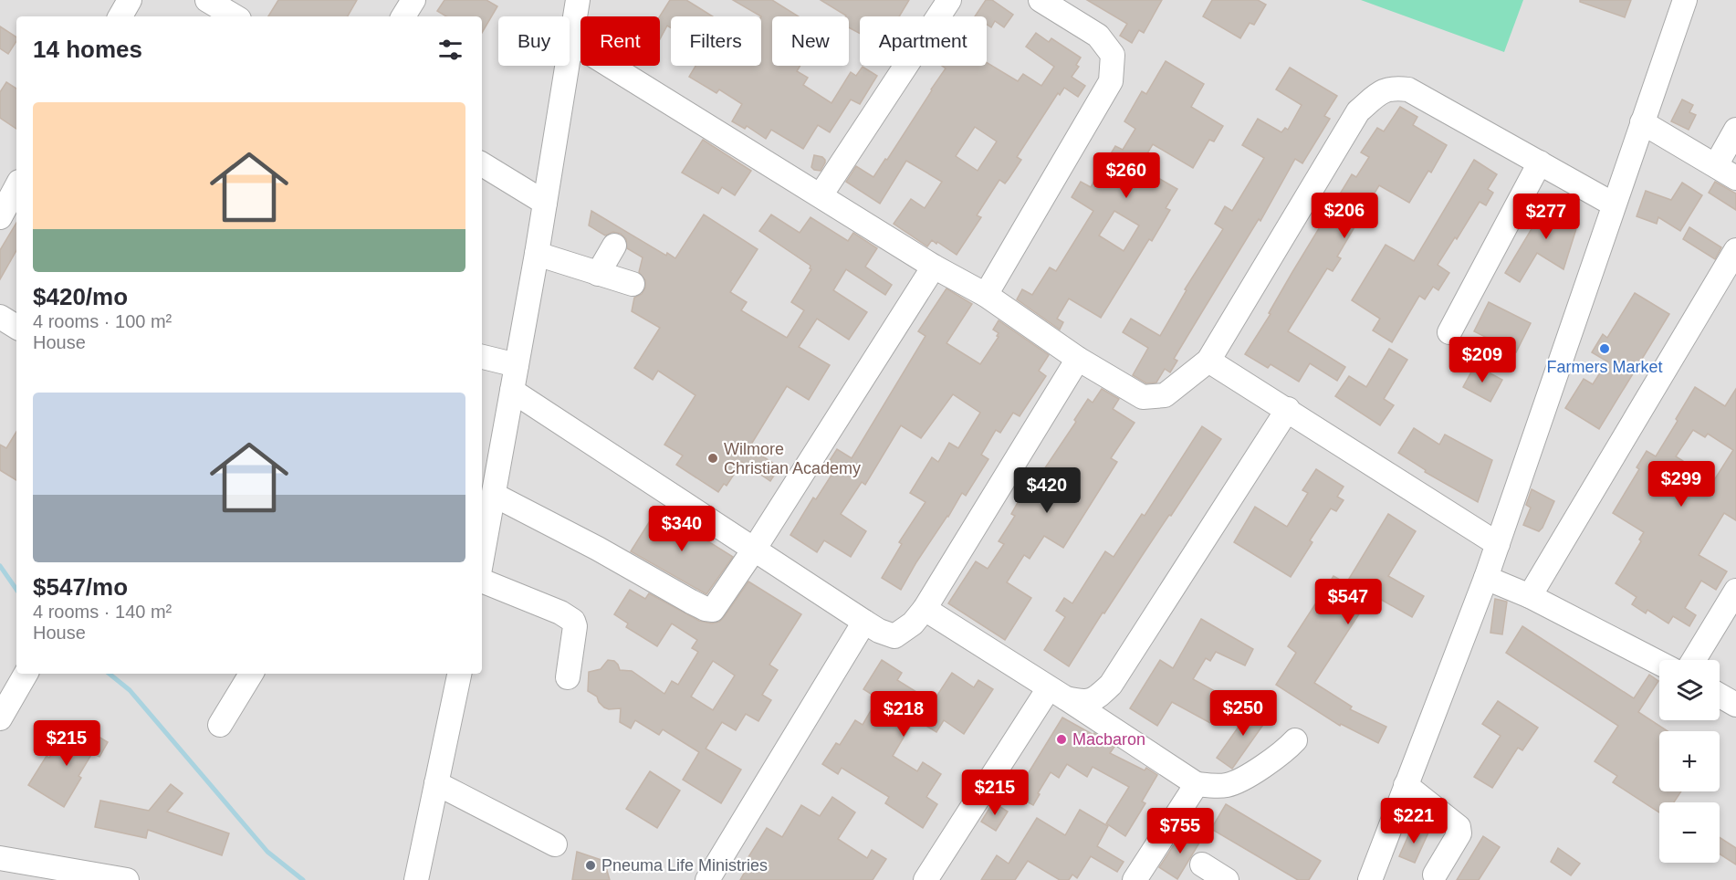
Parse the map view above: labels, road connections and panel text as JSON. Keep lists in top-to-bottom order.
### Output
{
  "places": [
    "Farmers Market",
    "Wilmore Christian Academy",
    "Macbaron",
    "Pneuma Life Ministries"
  ],
  "page": {
    "chip": [
      "Buy",
      "Rent",
      "Filters",
      "New",
      "Apartment"
    ],
    "heading": "14 homes",
    "list": [
      {
        "name": "$420/mo",
        "note": "4 rooms · 100 m² · House"
      },
      {
        "name": "$547/mo",
        "note": "4 rooms · 140 m² · House"
      }
    ],
    "price": [
      "$260",
      "$206",
      "$277",
      "$209",
      "$299",
      "$420",
      "$340",
      "$547",
      "$250",
      "$218",
      "$215",
      "$215",
      "$221",
      "$755"
    ],
    "map_buttons": ["+", "−"]
  }
}
